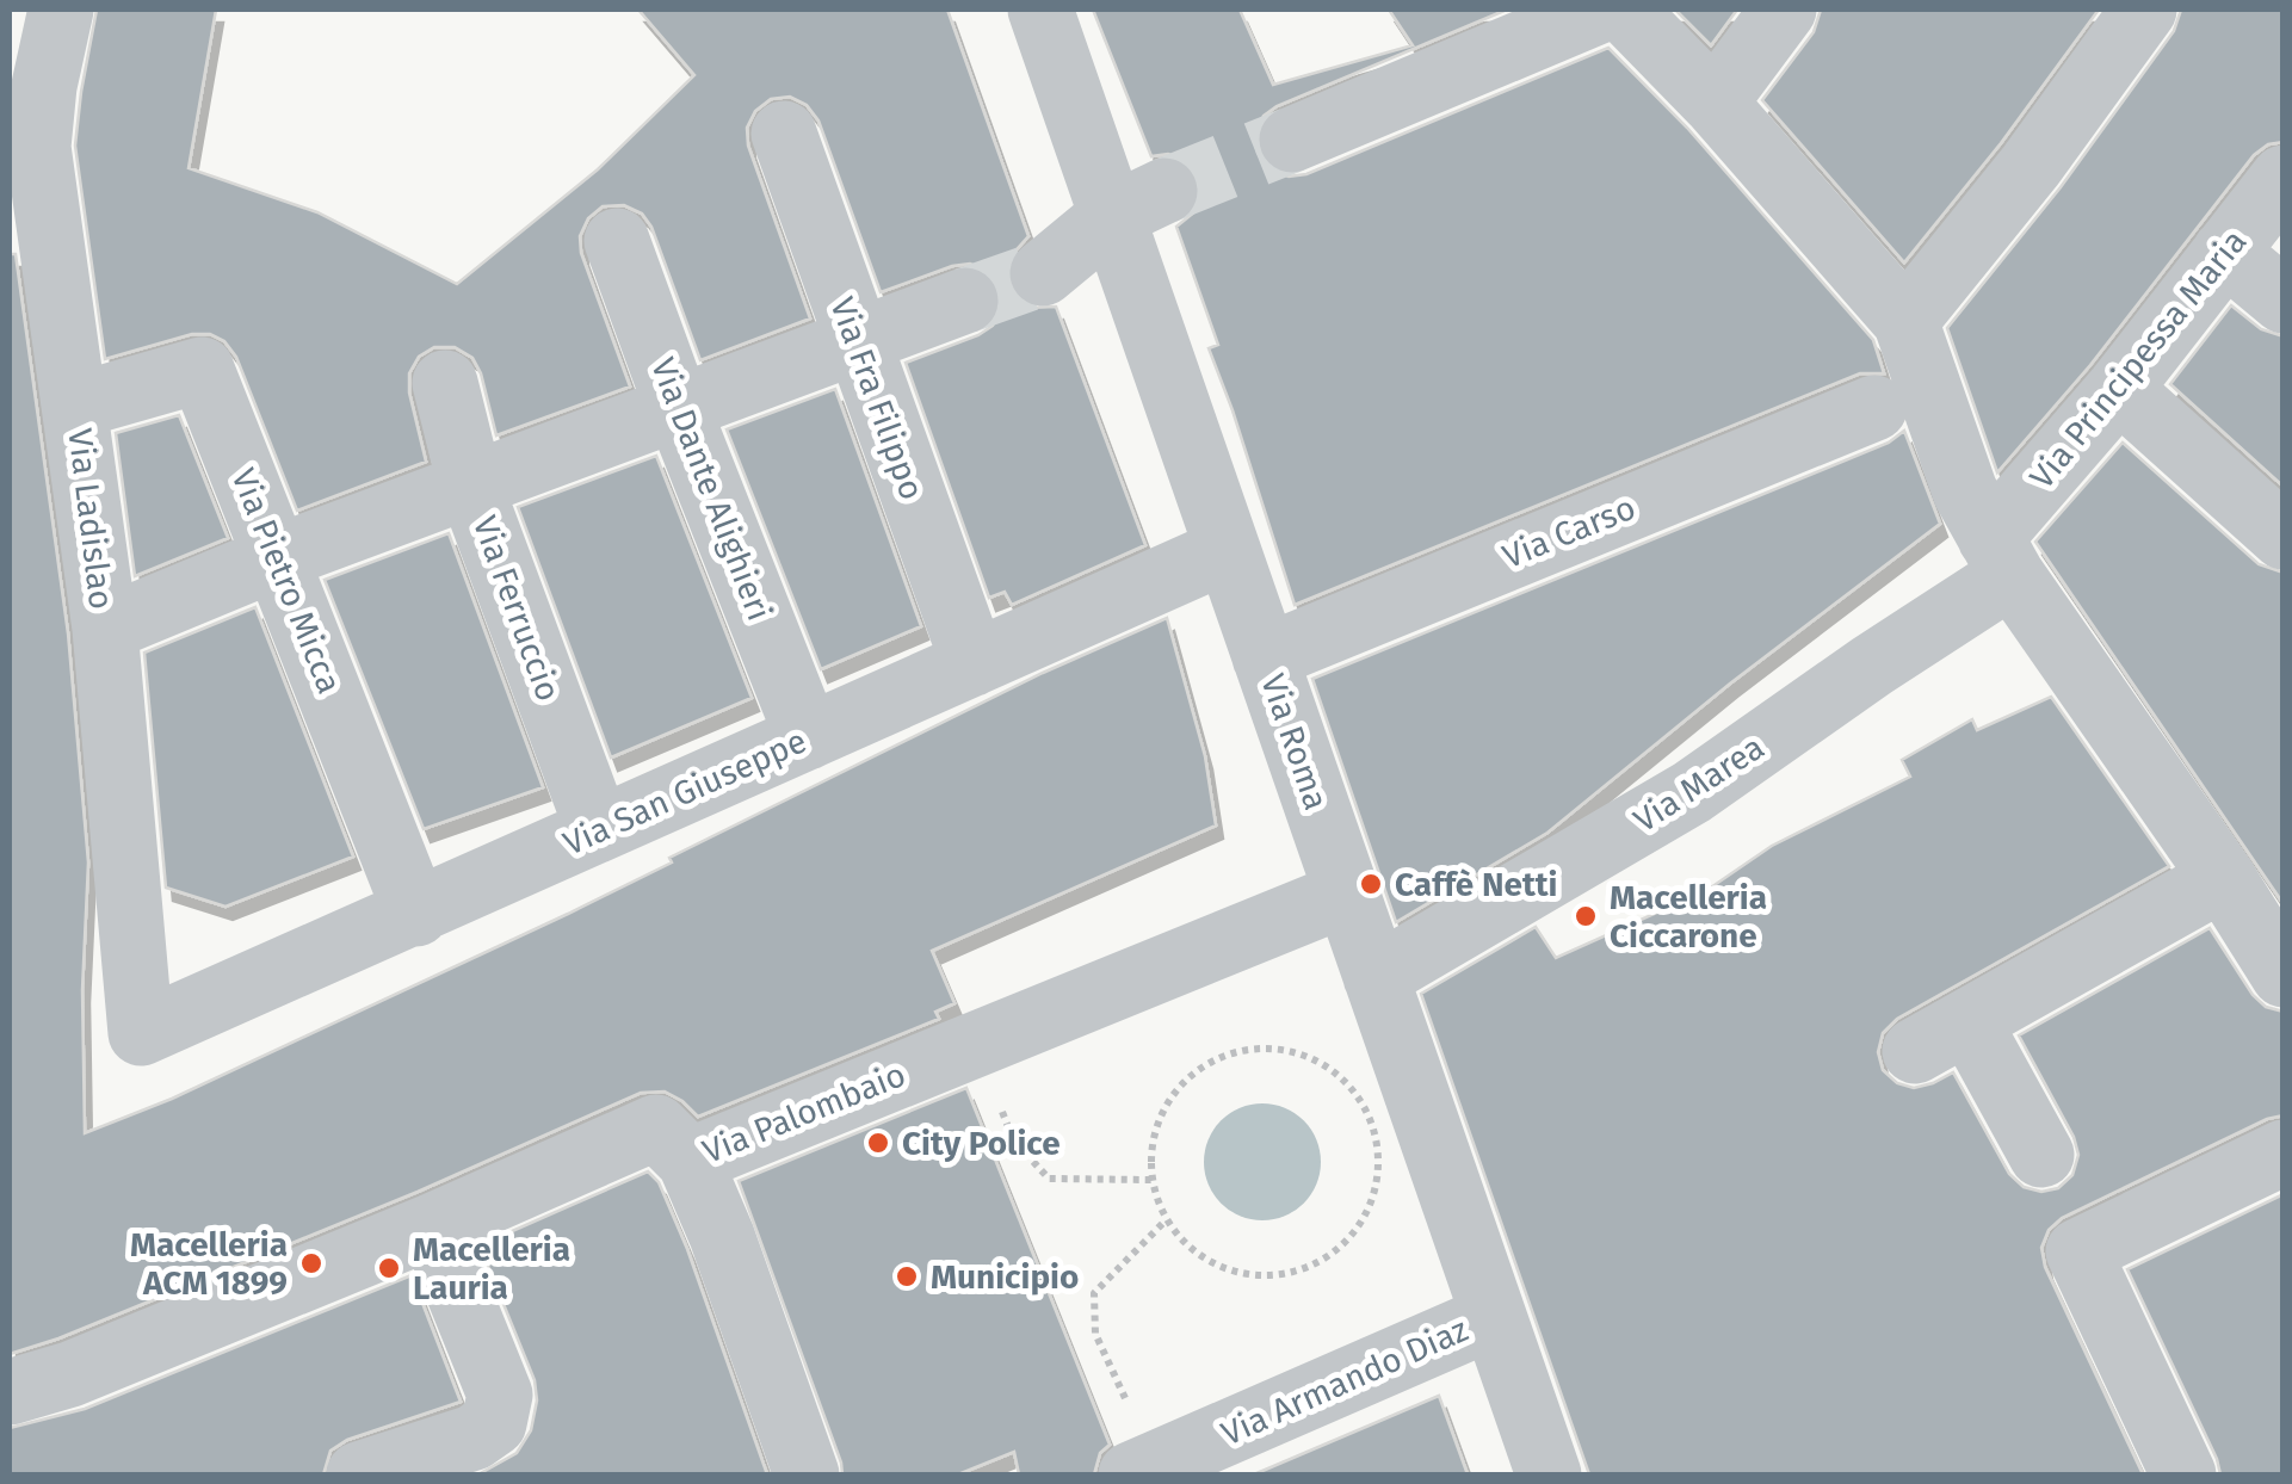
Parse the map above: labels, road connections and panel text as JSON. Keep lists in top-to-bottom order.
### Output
{
  "streets": {
    "street": [
      "Via Principessa Maria",
      "Via Fra Filippo",
      "Via Dante Alighieri",
      "Via Ladislao",
      "Via Carso",
      "Via Pietro Micca",
      "Via Ferruccio",
      "Via Roma",
      "Via Marea",
      "Via San Giuseppe",
      "Via Palombaio",
      "Via Armando Diaz"
    ]
  },
  "crossings": [
    ["Via Principessa Maria", "Via Marea"],
    ["Via Fra Filippo", "Via San Giuseppe"],
    ["Via Dante Alighieri", "Via San Giuseppe"],
    ["Via Ladislao", "Via Pietro Micca"],
    ["Via Ladislao", "Via San Giuseppe"],
    ["Via Carso", "Via Roma"],
    ["Via Pietro Micca", "Via San Giuseppe"],
    ["Via Ferruccio", "Via San Giuseppe"],
    ["Via Roma", "Via Marea"],
    ["Via Roma", "Via San Giuseppe"],
    ["Via Roma", "Via Palombaio"],
    ["Via Roma", "Via Armando Diaz"]
  ],
  "places": [
    "Caffè Netti",
    "Macelleria Ciccarone",
    "City Police",
    "Macelleria ACM 1899",
    "Macelleria Lauria",
    "Municipio"
  ]
}
